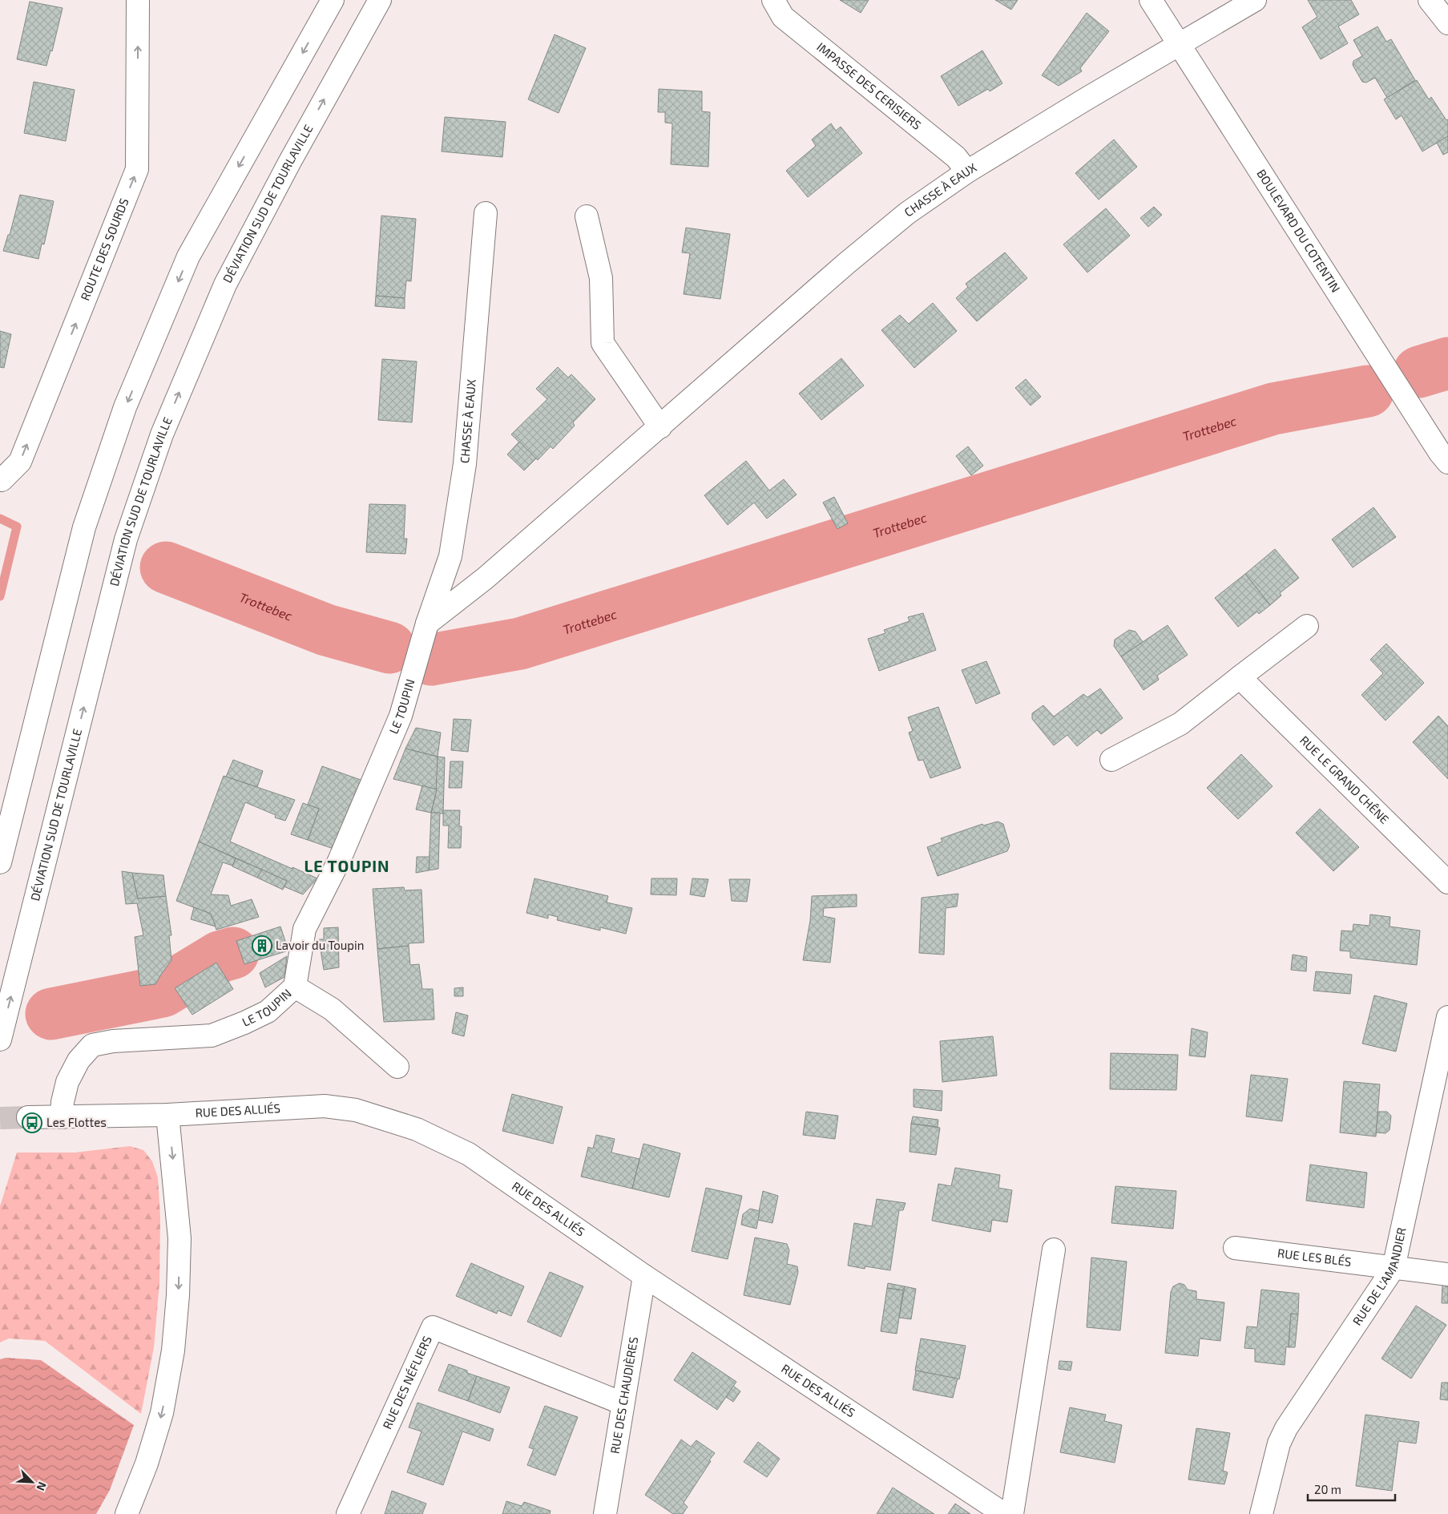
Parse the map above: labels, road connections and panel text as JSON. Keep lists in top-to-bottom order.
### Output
{
  "streets": {
    "main road": [
      "IMPASSE DES CERISIERS",
      "CHASSE À EAUX",
      "DÉVIATION SUD DE TOURLAVILLE",
      "BOULEVARD DU COTENTIN",
      "ROUTE DES SOURDS",
      "LE TOUPIN",
      "RUE LE GRAND CHÊNE",
      "RUE DES ALLIÉS",
      "RUE LES BLÉS",
      "RUE DE L'AMANDIER",
      "RUE DES NÉFLIERS",
      "RUE DES CHAUDIÈRES"
    ]
  },
  "crossings": [
    ["IMPASSE DES CERISIERS", "CHASSE À EAUX"],
    ["CHASSE À EAUX", "BOULEVARD DU COTENTIN"],
    ["CHASSE À EAUX", "LE TOUPIN"],
    ["LE TOUPIN", "RUE DES ALLIÉS"],
    ["RUE DES ALLIÉS", "RUE DES CHAUDIÈRES"],
    ["RUE LES BLÉS", "RUE DE L'AMANDIER"],
    ["RUE DES NÉFLIERS", "RUE DES CHAUDIÈRES"]
  ],
  "districts": ["LE TOUPIN"],
  "water": ["Trottebec"],
  "places": {
    "building": ["Lavoir du Toupin"],
    "bus stop": ["Les Flottes"]
  },
  "scale_bar": "20 m",
  "north": "bottom right"
}
